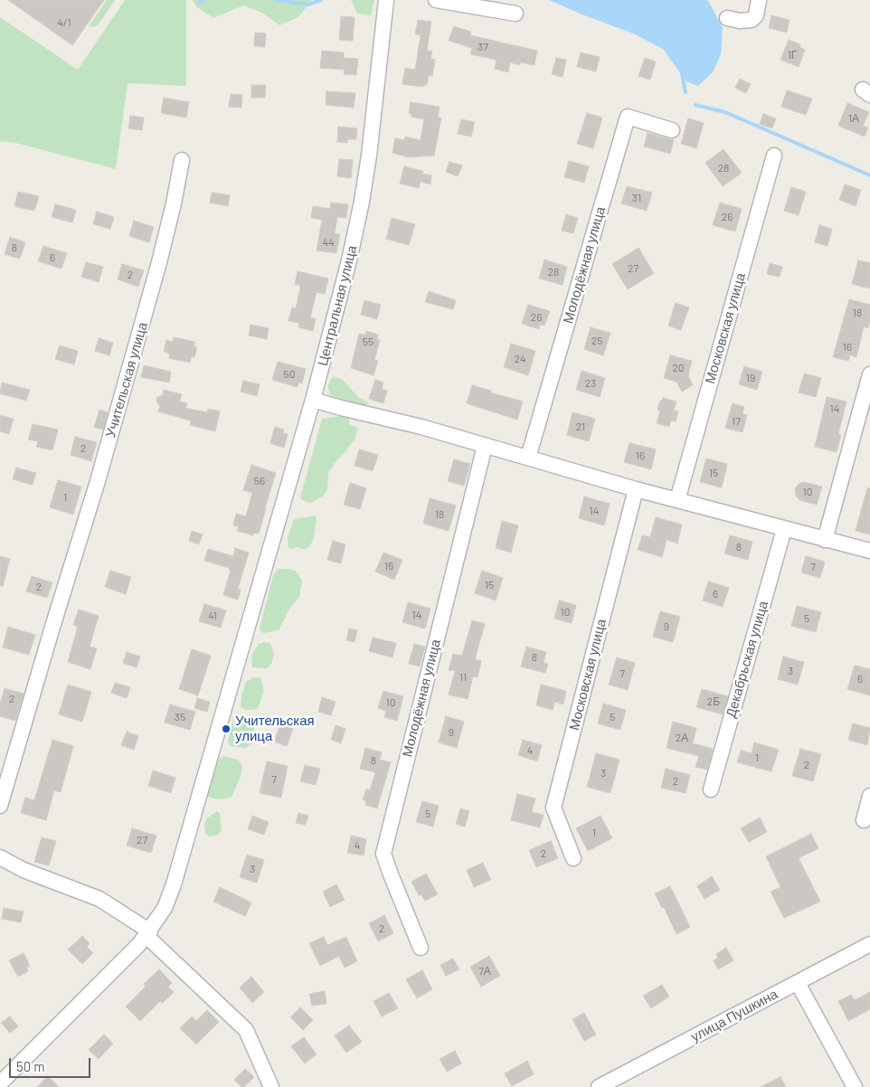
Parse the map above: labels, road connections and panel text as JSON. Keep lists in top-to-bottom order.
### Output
{
  "streets": {
    "street": [
      "Молодёжная улица",
      "Центральная улица",
      "Московская улица",
      "Учительская улица",
      "Декабрьская улица",
      "улица Пушкина"
    ]
  },
  "places": ["Учительская улица"],
  "house_numbers": [
    "4/1",
    "37",
    "1Г",
    "1А",
    "28",
    "31",
    "26",
    "44",
    "8",
    "6",
    "27",
    "28",
    "2",
    "18",
    "26",
    "25",
    "55",
    "16",
    "24",
    "20",
    "50",
    "19",
    "23",
    "14",
    "17",
    "21",
    "2",
    "16",
    "15",
    "56",
    "10",
    "1",
    "14",
    "18",
    "8",
    "16",
    "7",
    "15",
    "2",
    "6",
    "10",
    "14",
    "41",
    "5",
    "9",
    "8",
    "3",
    "7",
    "11",
    "6",
    "2",
    "2Б",
    "10",
    "35",
    "5",
    "9",
    "2А",
    "4",
    "1",
    "8",
    "2",
    "3",
    "7",
    "2",
    "5",
    "1",
    "27",
    "4",
    "2",
    "3",
    "2",
    "7А"
  ],
  "scale_bar": "50 m"
}
